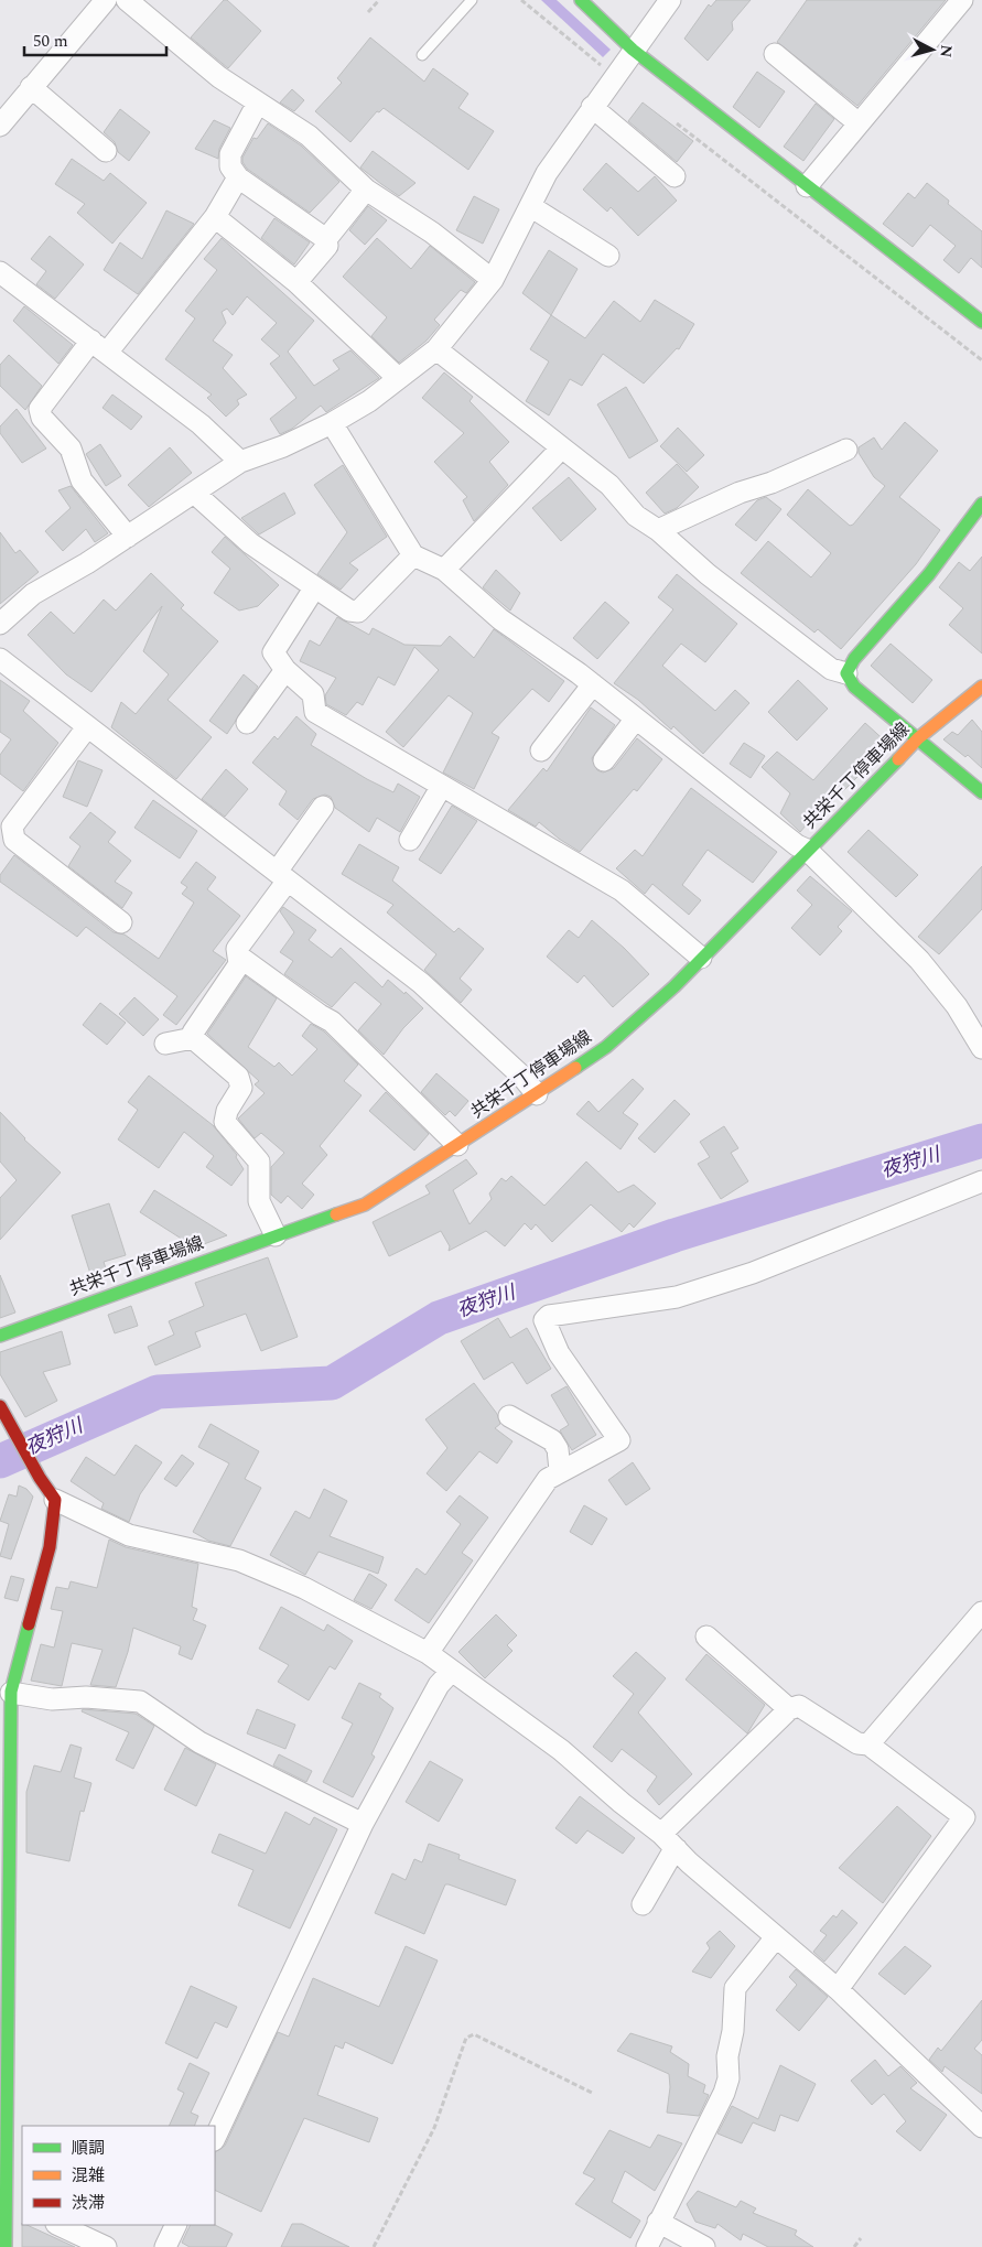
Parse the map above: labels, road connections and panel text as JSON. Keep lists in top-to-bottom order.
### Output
{
  "streets": {
    "main road": ["共栄千丁停車場線"]
  },
  "water": ["夜狩川"],
  "legend": ["順調", "混雑", "渋滞"],
  "scale_bar": "50 m",
  "north": "right"
}
